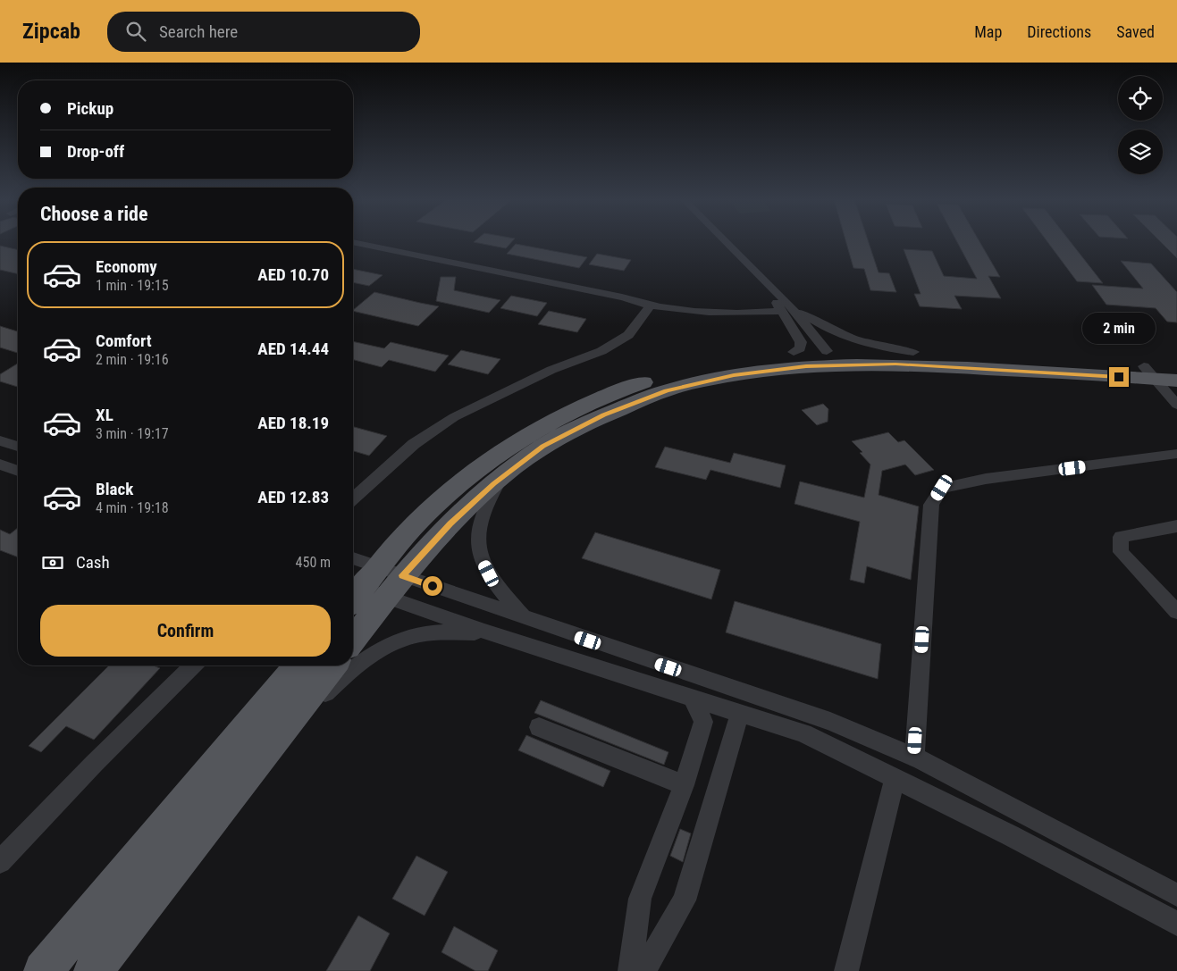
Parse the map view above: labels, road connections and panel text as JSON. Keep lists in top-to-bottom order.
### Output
{
  "page": {
    "header": "Zipcab",
    "search": "Search here",
    "nav": ["Map", "Directions", "Saved"],
    "banner": ["Pickup", "Drop-off"],
    "heading": "Choose a ride",
    "list": [
      {
        "name": "Economy",
        "note": "1 min · 19:15",
        "value": "AED 10.70"
      },
      {
        "name": "Comfort",
        "note": "2 min · 19:16",
        "value": "AED 14.44"
      },
      {
        "name": "XL",
        "note": "3 min · 19:17",
        "value": "AED 18.19"
      },
      {
        "name": "Black",
        "note": "4 min · 19:18",
        "value": "AED 12.83"
      }
    ],
    "bubble": "2 min",
    "pay": ["Cash", "450 m"],
    "buttons": "Confirm"
  }
}
